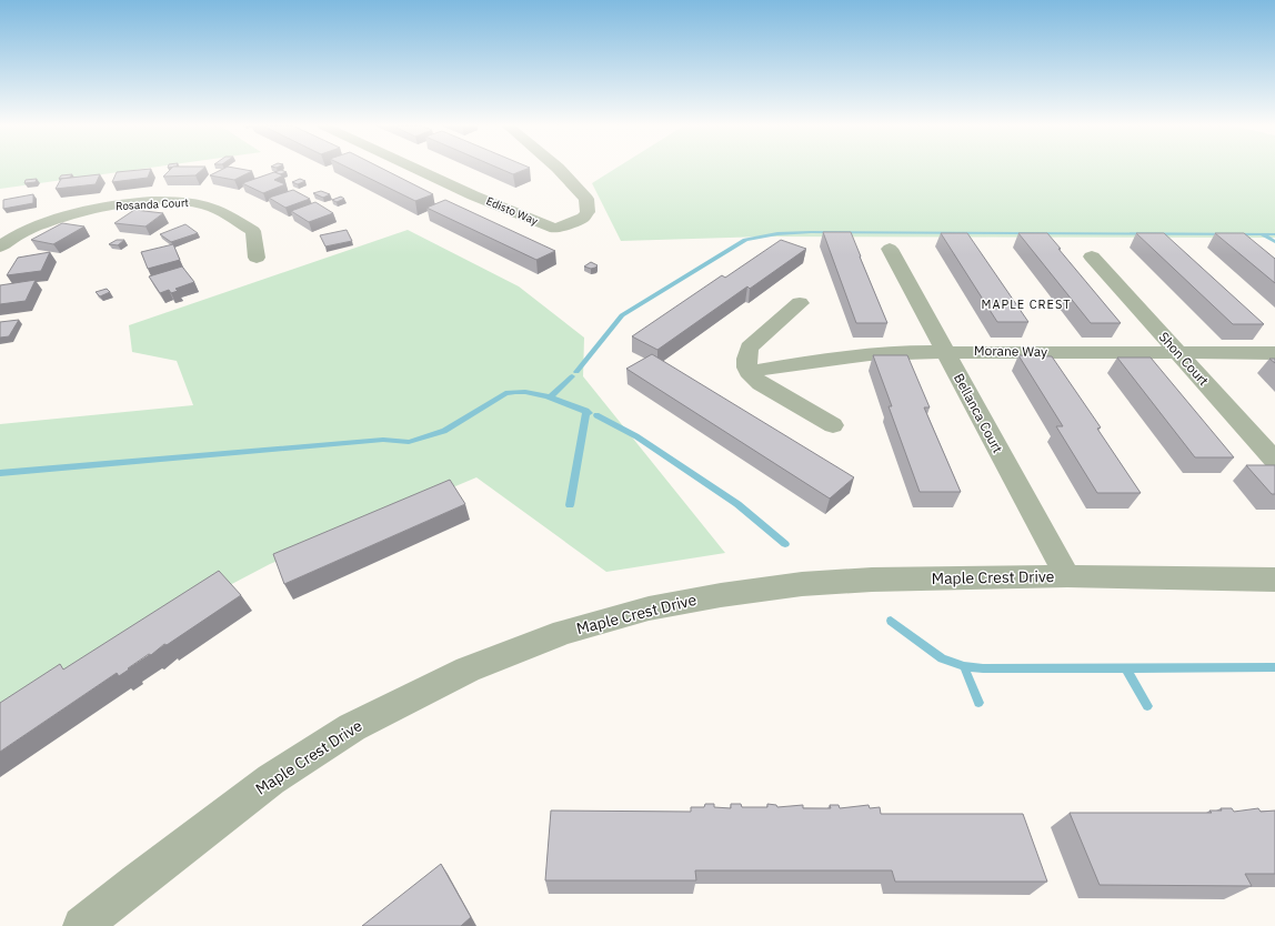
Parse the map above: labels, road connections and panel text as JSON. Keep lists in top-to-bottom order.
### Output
{
  "streets": {
    "street": [
      "Rosanda Court",
      "Edisto Way",
      "Morane Way",
      "Shon Court",
      "Bellanca Court",
      "Maple Crest Drive"
    ]
  },
  "crossings": [
    ["Morane Way", "Shon Court"],
    ["Morane Way", "Bellanca Court"],
    ["Bellanca Court", "Maple Crest Drive"]
  ],
  "districts": ["MAPLE CREST"]
}
